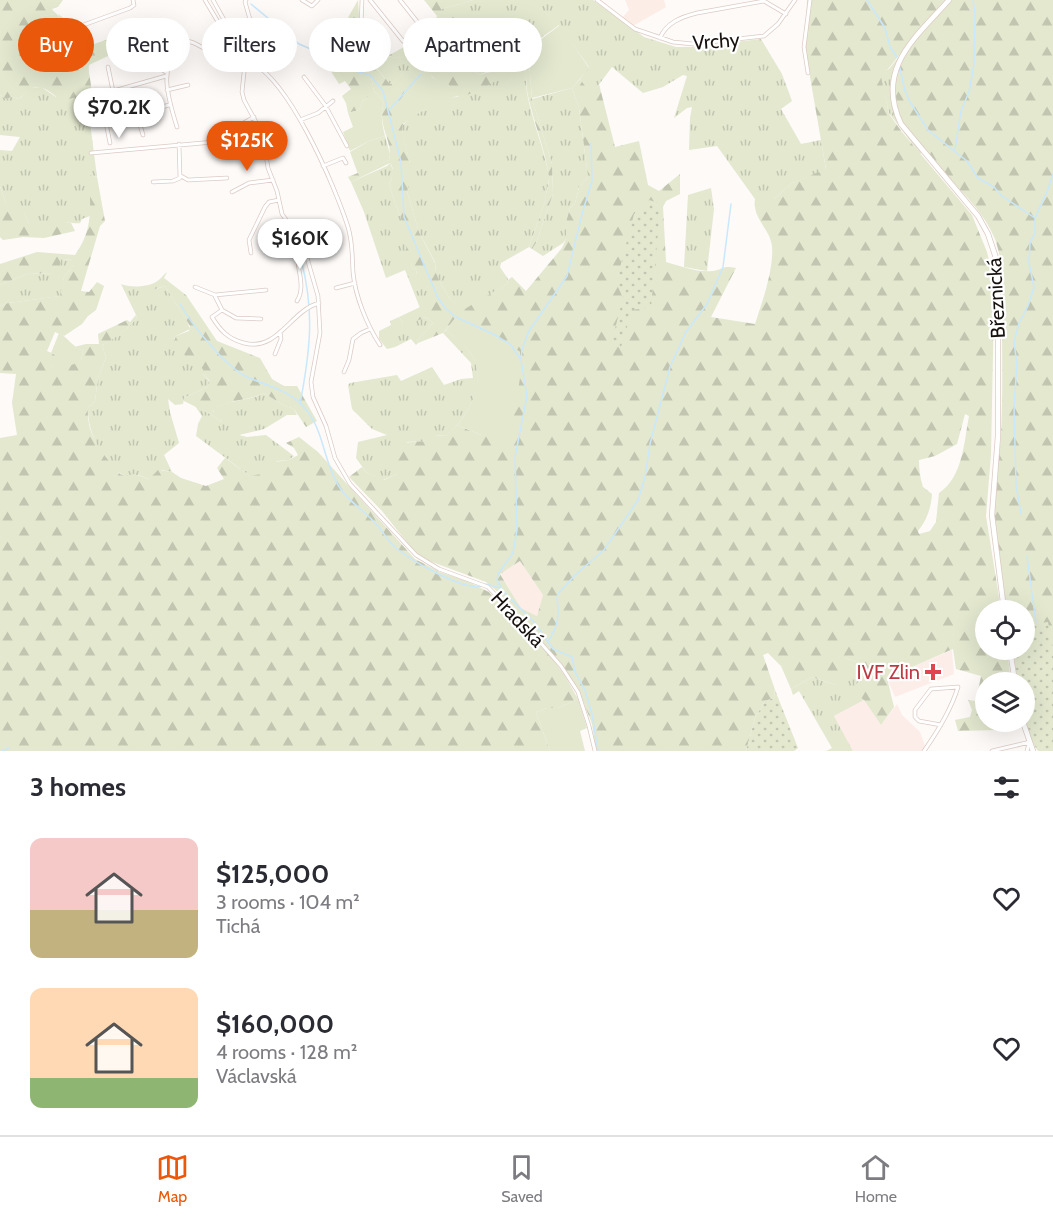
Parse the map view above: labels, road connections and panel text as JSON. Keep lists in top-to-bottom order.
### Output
{
  "streets": {
    "main road": ["Březnická"],
    "street": ["Vrchy", "Hradská"]
  },
  "places": {
    "health": ["IVF Zlin"]
  },
  "page": {
    "chip": [
      "Buy",
      "Rent",
      "Filters",
      "New",
      "Apartment"
    ],
    "price": ["$70.2K", "$125K", "$160K"],
    "heading": "3 homes",
    "list": [
      {
        "name": "$125,000",
        "note": "3 rooms · 104 m² · Tichá"
      },
      {
        "name": "$160,000",
        "note": "4 rooms · 128 m² · Václavská"
      }
    ],
    "tabs": ["Map", "Saved", "Home"]
  }
}
